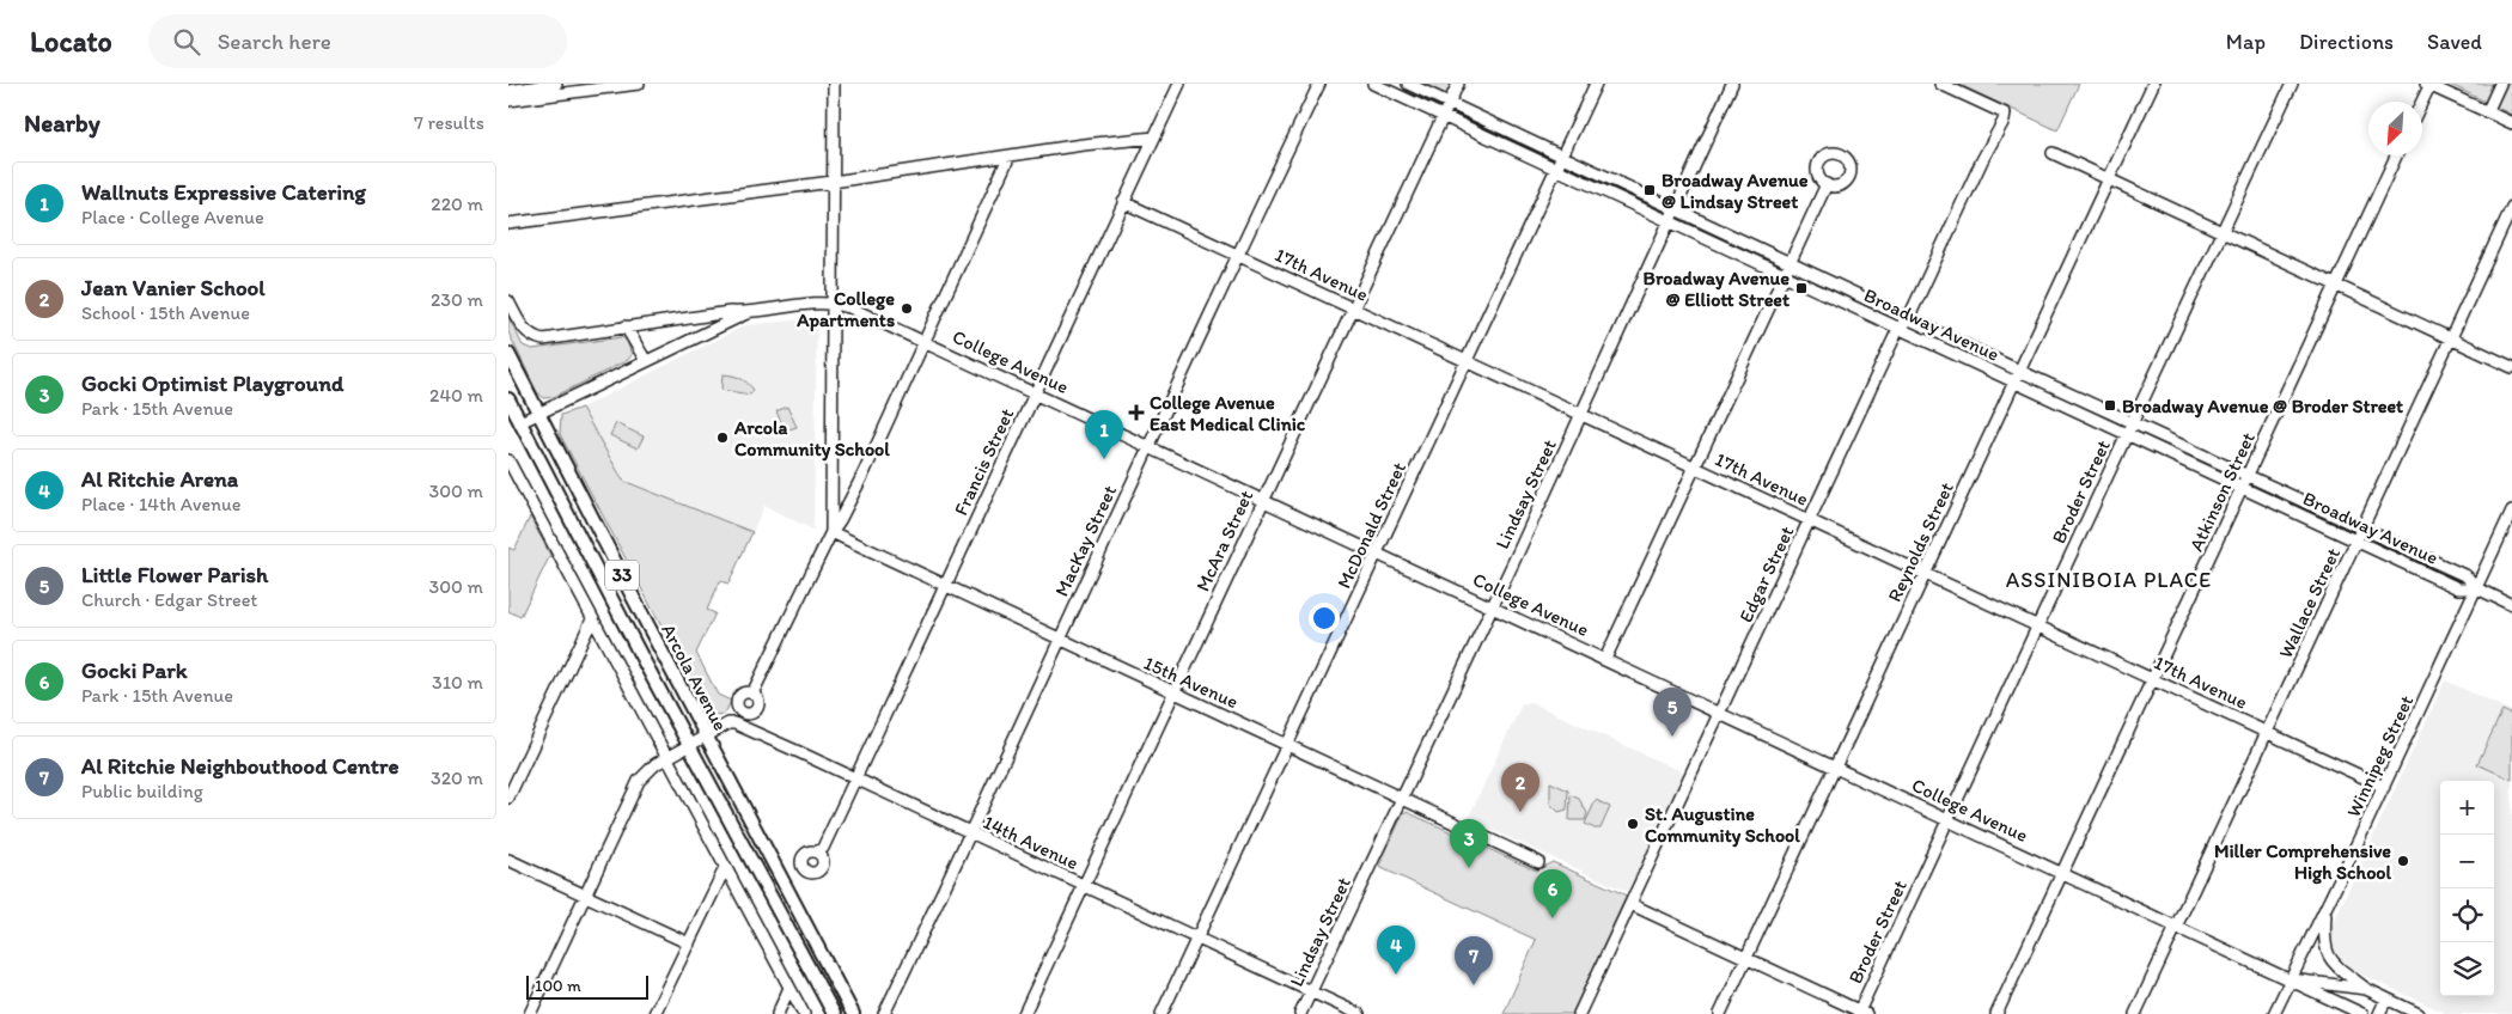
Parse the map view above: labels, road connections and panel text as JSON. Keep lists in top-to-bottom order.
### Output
{
  "streets": {
    "main road": ["33", "Arcola Avenue"],
    "street": [
      "17th Avenue",
      "Broadway Avenue",
      "College Avenue",
      "Francis Street",
      "Broder Street",
      "Atkinson Street",
      "Lindsay Street",
      "McDonald Street",
      "MacKay Street",
      "McAra Street",
      "Reynolds Street",
      "Edgar Street",
      "Wallace Street",
      "15th Avenue",
      "Winnipeg Street",
      "14th Avenue"
    ]
  },
  "crossings": [
    ["17th Avenue", "Francis Street"],
    ["17th Avenue", "Broder Street"],
    ["17th Avenue", "Atkinson Street"],
    ["17th Avenue", "Lindsay Street"],
    ["17th Avenue", "McDonald Street"],
    ["17th Avenue", "MacKay Street"],
    ["17th Avenue", "McAra Street"],
    ["17th Avenue", "Reynolds Street"],
    ["17th Avenue", "Edgar Street"],
    ["17th Avenue", "Wallace Street"],
    ["17th Avenue", "Winnipeg Street"],
    ["Broadway Avenue", "Broder Street"],
    ["Broadway Avenue", "Atkinson Street"],
    ["Broadway Avenue", "Lindsay Street"],
    ["Broadway Avenue", "McDonald Street"],
    ["Broadway Avenue", "McAra Street"],
    ["Broadway Avenue", "Reynolds Street"],
    ["Broadway Avenue", "Edgar Street"],
    ["Broadway Avenue", "Wallace Street"],
    ["Broadway Avenue", "Winnipeg Street"],
    ["College Avenue", "Francis Street"],
    ["College Avenue", "Broder Street"],
    ["College Avenue", "Atkinson Street"],
    ["College Avenue", "Lindsay Street"],
    ["College Avenue", "McDonald Street"],
    ["College Avenue", "MacKay Street"],
    ["College Avenue", "McAra Street"],
    ["College Avenue", "Reynolds Street"],
    ["College Avenue", "Edgar Street"],
    ["College Avenue", "Wallace Street"],
    ["College Avenue", "Arcola Avenue"],
    ["College Avenue", "Winnipeg Street"],
    ["Francis Street", "15th Avenue"],
    ["Francis Street", "14th Avenue"],
    ["Lindsay Street", "15th Avenue"],
    ["Lindsay Street", "14th Avenue"],
    ["McDonald Street", "15th Avenue"],
    ["McDonald Street", "14th Avenue"],
    ["MacKay Street", "15th Avenue"],
    ["MacKay Street", "14th Avenue"],
    ["McAra Street", "15th Avenue"],
    ["McAra Street", "14th Avenue"],
    ["Arcola Avenue", "14th Avenue"]
  ],
  "districts": ["ASSINIBOIA PLACE"],
  "places": {
    "transit": ["Broadway Avenue @ Lindsay Street", "Broadway Avenue @ Elliott Street", "Broadway Avenue @ Broder Street"],
    "other": [
      "College Apartments",
      "Arcola Community School",
      "St. Augustine Community School",
      "Miller Comprehensive High School"
    ],
    "health": ["College Avenue East Medical Clinic"]
  },
  "scale_bar": "100 m",
  "north": "bottom left",
  "page": {
    "header": "Locato",
    "search": "Search here",
    "nav": ["Map", "Directions", "Saved"],
    "heading": ["Nearby", "7 results"],
    "list": [
      {
        "mark": "1",
        "name": "Wallnuts Expressive Catering",
        "note": "Place · College Avenue",
        "value": "220 m"
      },
      {
        "mark": "2",
        "name": "Jean Vanier School",
        "note": "School · 15th Avenue",
        "value": "230 m"
      },
      {
        "mark": "3",
        "name": "Gocki Optimist Playground",
        "note": "Park · 15th Avenue",
        "value": "240 m"
      },
      {
        "mark": "4",
        "name": "Al Ritchie Arena",
        "note": "Place · 14th Avenue",
        "value": "300 m"
      },
      {
        "mark": "5",
        "name": "Little Flower Parish",
        "note": "Church · Edgar Street",
        "value": "300 m"
      },
      {
        "mark": "6",
        "name": "Gocki Park",
        "note": "Park · 15th Avenue",
        "value": "310 m"
      },
      {
        "mark": "7",
        "name": "Al Ritchie Neighbouthood Centre",
        "note": "Public building",
        "value": "320 m"
      }
    ],
    "pins": [
      "1",
      "5",
      "2",
      "3",
      "6",
      "4",
      "7"
    ],
    "map_buttons": ["+", "−"],
    "scale": "100 m"
  }
}
